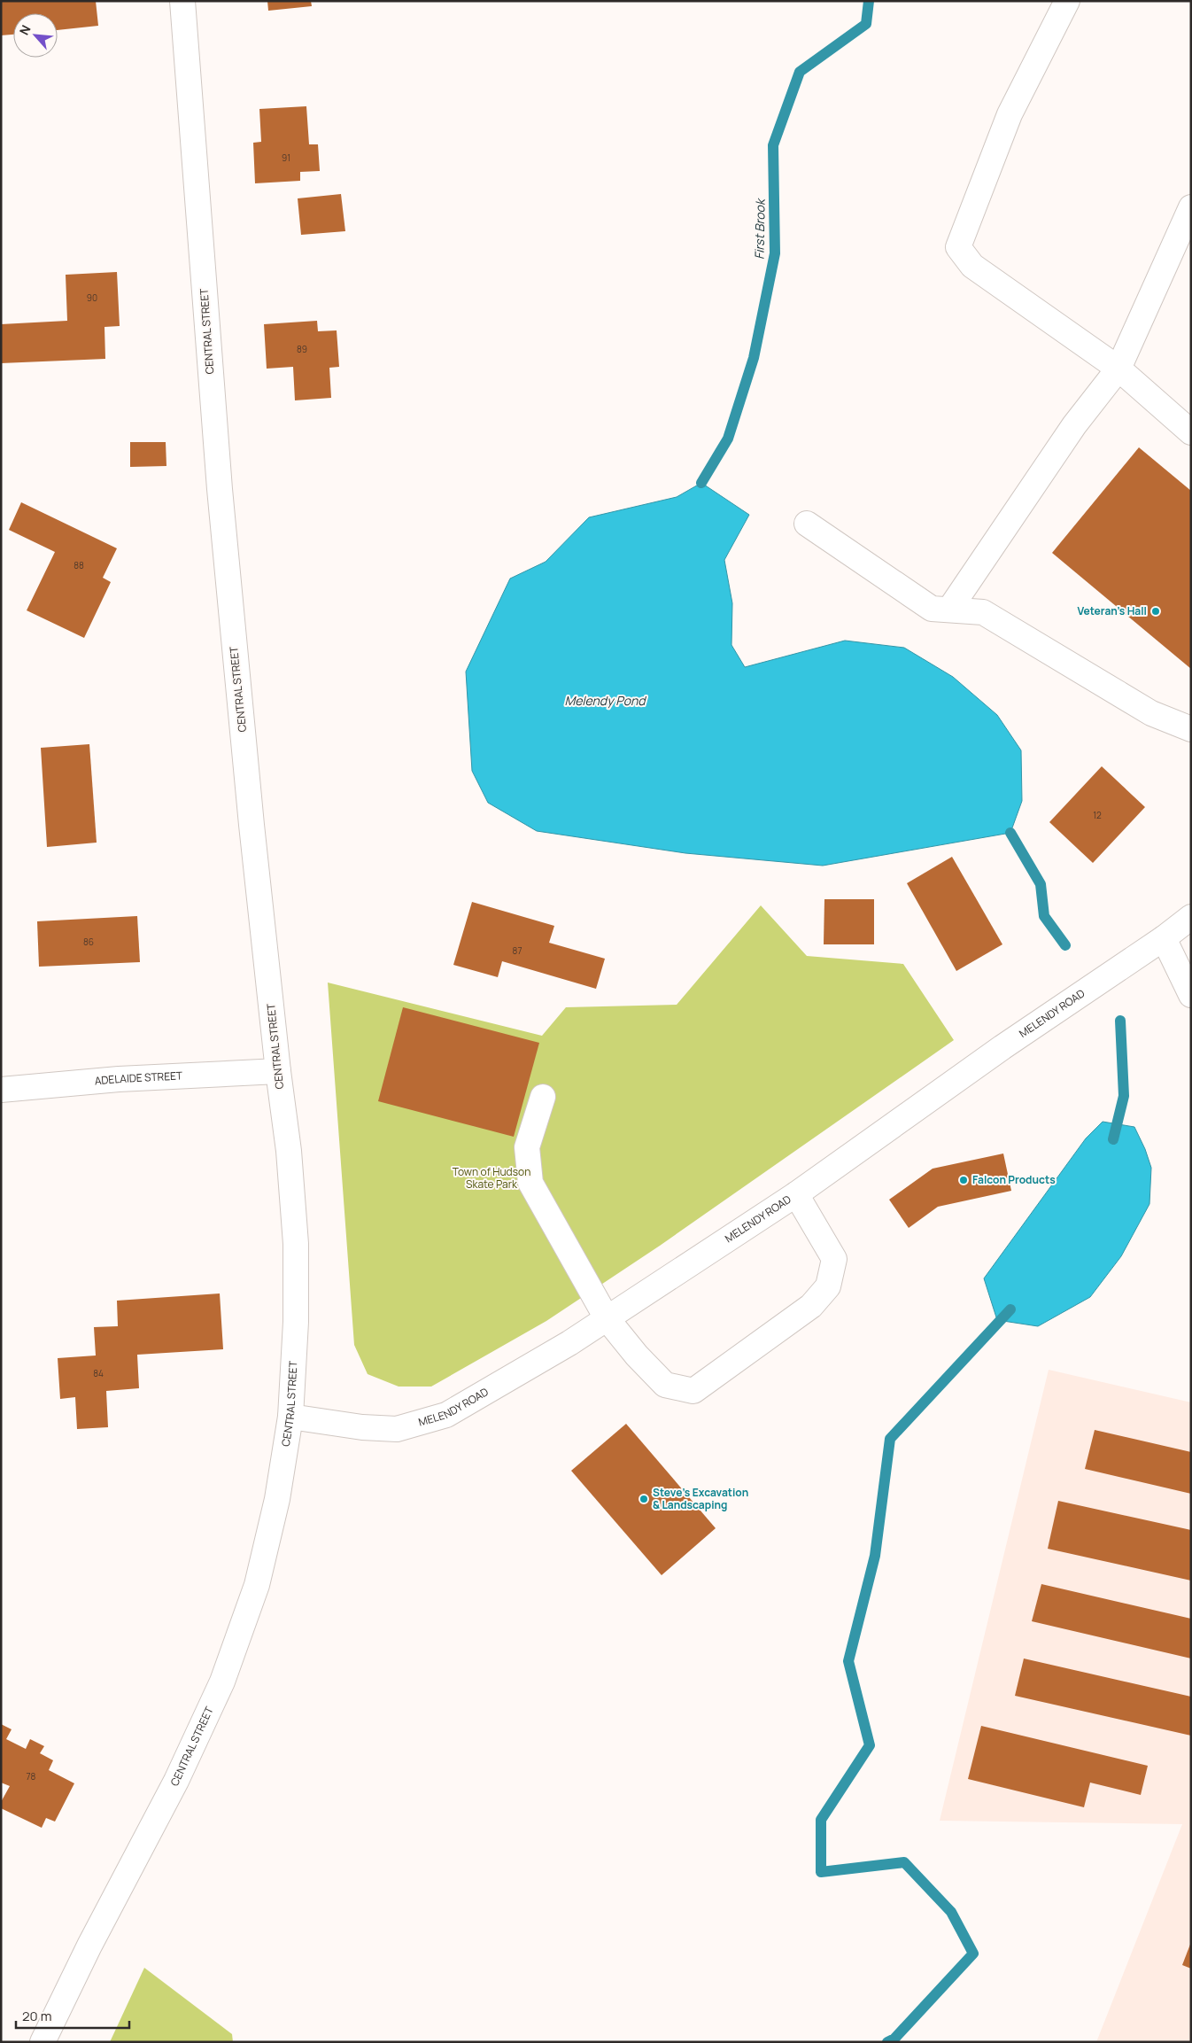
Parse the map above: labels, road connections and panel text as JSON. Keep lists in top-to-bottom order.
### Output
{
  "streets": {
    "street": ["CENTRAL STREET", "MELENDY ROAD", "ADELAIDE STREET"]
  },
  "crossings": [
    ["CENTRAL STREET", "MELENDY ROAD"],
    ["CENTRAL STREET", "ADELAIDE STREET"]
  ],
  "water": ["First Brook", "Melendy Pond"],
  "parks": ["Town of Hudson Skate Park"],
  "places": ["Veteran's Hall", "Falcon Products", "Steve's Excavation & Landscaping"],
  "house_numbers": [
    "91",
    "90",
    "89",
    "88",
    "12",
    "86",
    "87",
    "84",
    "78"
  ],
  "scale_bar": "20 m",
  "north": "top left"
}
